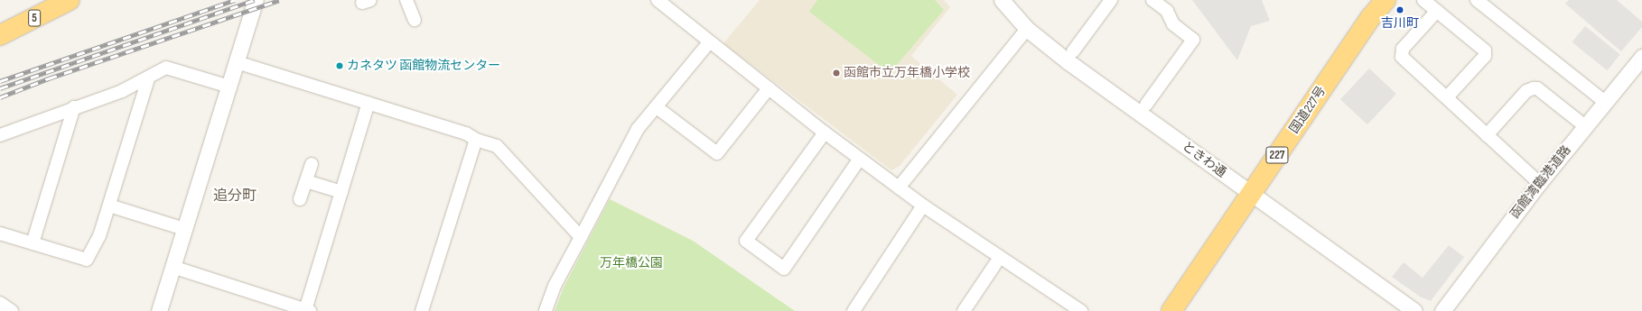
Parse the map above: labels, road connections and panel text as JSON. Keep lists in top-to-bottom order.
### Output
{
  "streets": {
    "highway": ["5", "国道227号", "227"],
    "street": ["ときわ通", "函館湾臨港道路"]
  },
  "crossings": [
    ["国道227号", "ときわ通"]
  ],
  "districts": ["追分町"],
  "parks": ["万年橋公園"],
  "places": ["吉川町", "カネタツ 函館物流センター", "函館市立万年橋小学校"]
}
